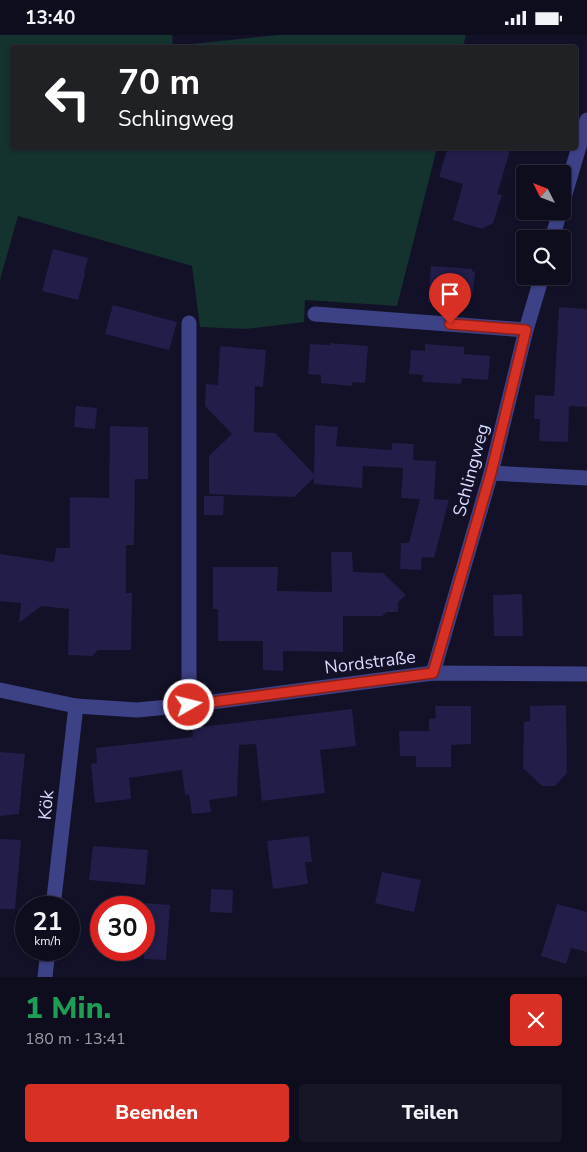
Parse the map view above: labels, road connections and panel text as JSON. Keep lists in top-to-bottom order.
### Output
{
  "streets": {
    "street": ["Schlingweg", "Nordstraße", "Kök"]
  },
  "crossings": [
    ["Schlingweg", "Nordstraße"],
    ["Nordstraße", "Kök"]
  ],
  "north": "top left",
  "page": {
    "status": "13:40",
    "turn": ["70 m", "Schlingweg"],
    "speed": "21 km/h",
    "limit": "30",
    "heading": ["1 Min.", "180 m · 13:41"],
    "buttons": ["Beenden", "Teilen"]
  }
}
